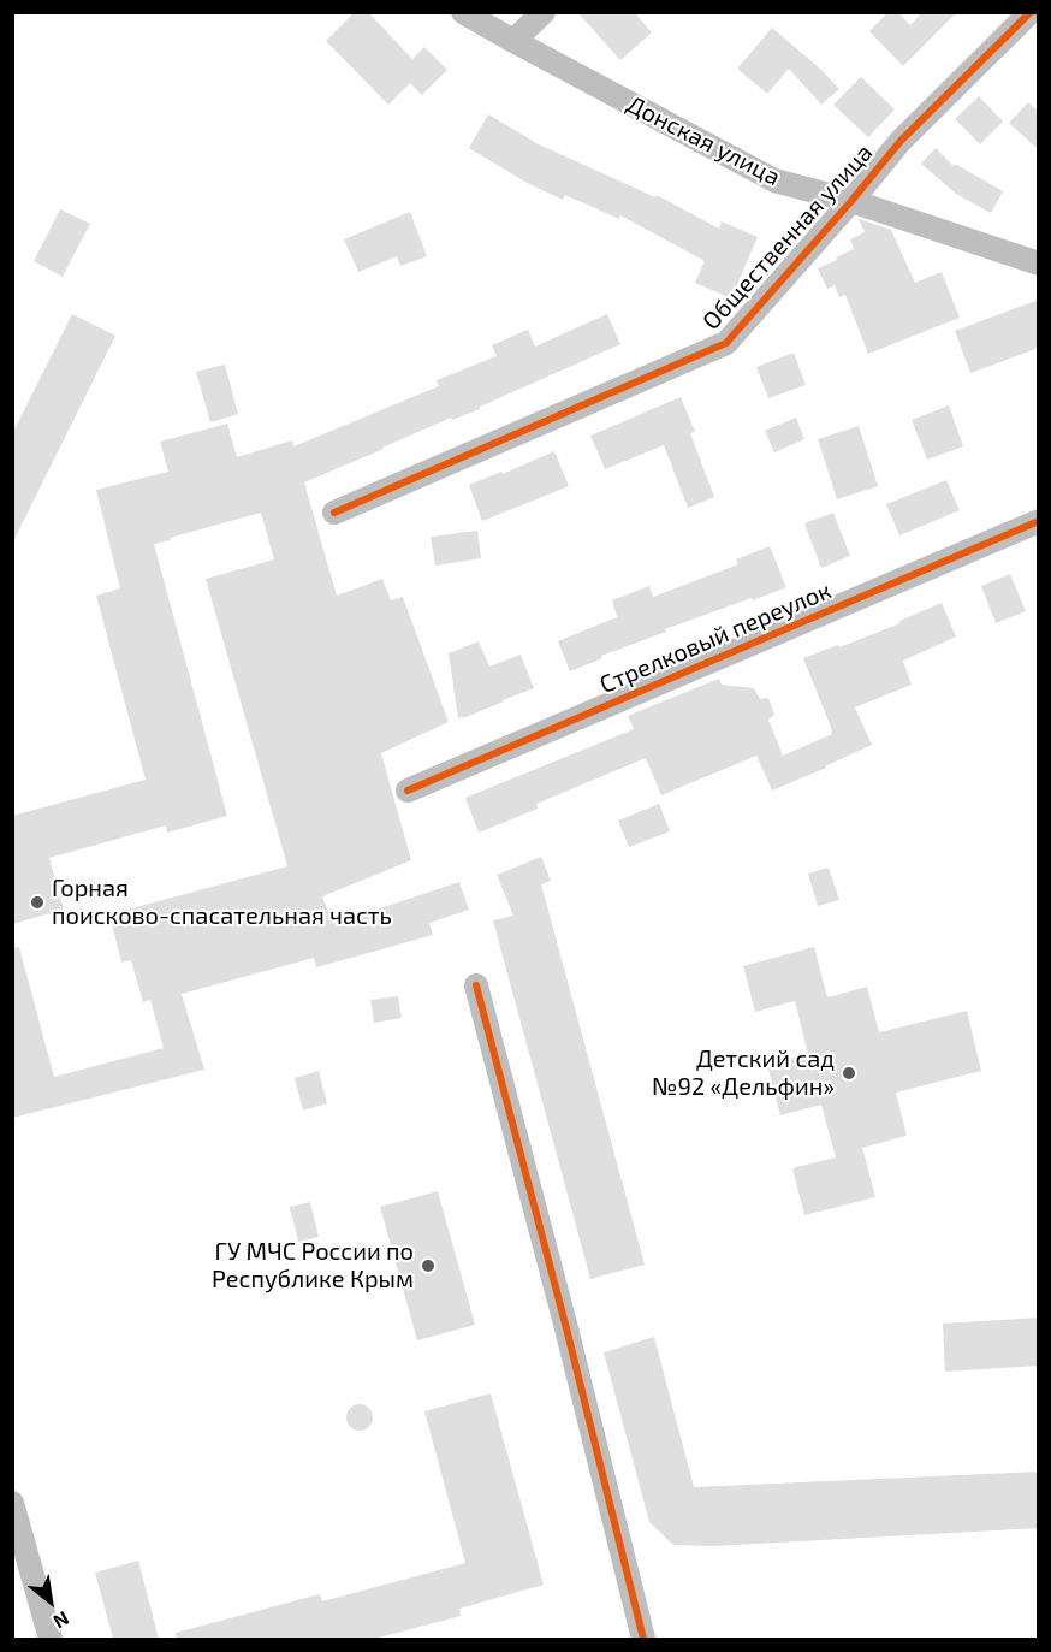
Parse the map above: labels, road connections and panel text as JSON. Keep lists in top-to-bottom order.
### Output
{
  "streets": {
    "street": ["Донская улица", "Общественная улица", "Стрелковый переулок"]
  },
  "crossings": [
    ["Донская улица", "Общественная улица"]
  ],
  "places": ["Горная поисково-спасательная часть", "Детский сад №92 «Дельфин»", "ГУ МЧС России по Республике Крым"],
  "north": "bottom right"
}
